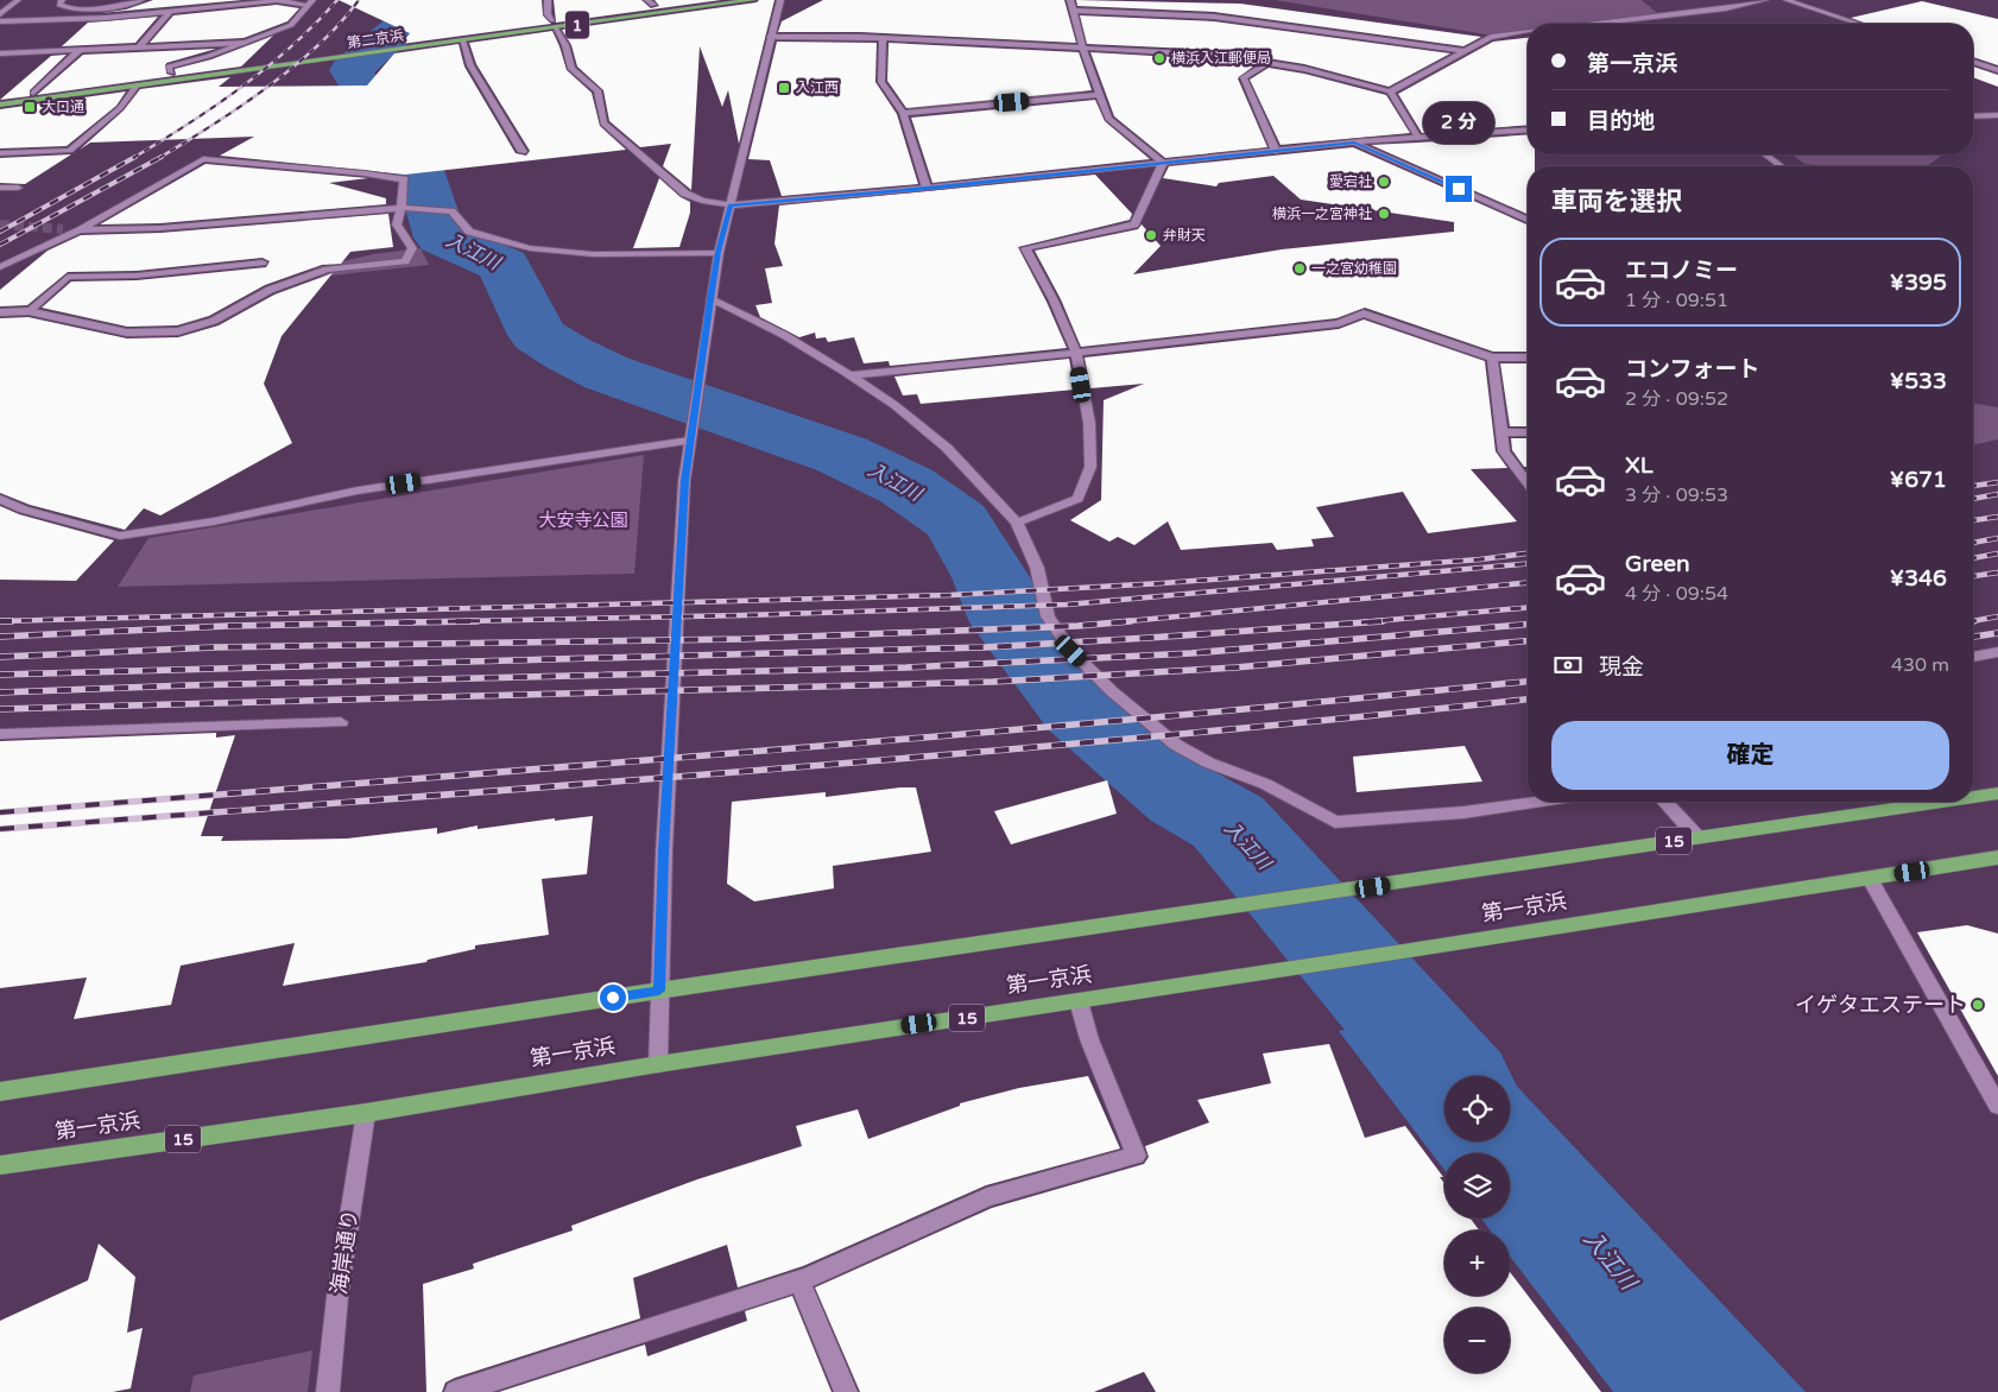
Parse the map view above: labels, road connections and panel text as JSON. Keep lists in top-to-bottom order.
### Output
{
  "streets": {
    "highway": [
      "1",
      "第二京浜",
      "15",
      "第一京浜"
    ],
    "street": ["海岸通り"]
  },
  "crossings": [
    ["第一京浜", "海岸通り"]
  ],
  "water": ["入江川"],
  "parks": ["大安寺公園"],
  "places": {
    "other": [
      "横浜入江郵便局",
      "愛宕社",
      "横浜一之宮神社",
      "弁財天",
      "一之宮幼稚園",
      "イゲタエステート"
    ],
    "transit": ["入江西", "大口通"]
  },
  "page": {
    "banner": ["第一京浜", "目的地"],
    "bubble": "2 分",
    "heading": "車両を選択",
    "list": [
      {
        "name": "エコノミー",
        "note": "1 分 · 09:51",
        "value": "¥395"
      },
      {
        "name": "コンフォート",
        "note": "2 分 · 09:52",
        "value": "¥533"
      },
      {
        "name": "XL",
        "note": "3 分 · 09:53",
        "value": "¥671"
      },
      {
        "name": "Green",
        "note": "4 分 · 09:54",
        "value": "¥346"
      }
    ],
    "pay": ["現金", "430 m"],
    "buttons": "確定",
    "map_buttons": ["+", "−"]
  }
}
